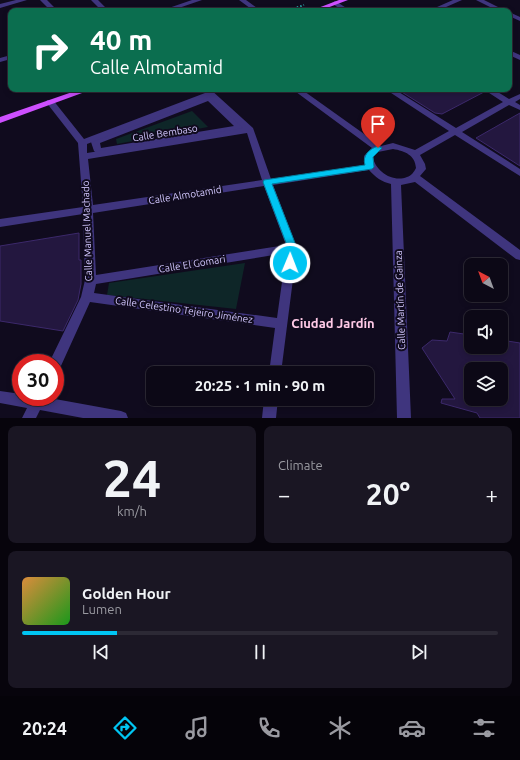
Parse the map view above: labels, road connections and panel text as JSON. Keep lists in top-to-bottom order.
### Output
{
  "streets": {
    "street": [
      "Calle Bembaso",
      "Calle Almotamid",
      "Calle Manuel Machado",
      "Calle El Gomari",
      "Calle Martín de Gainza",
      "Calle Celestino Tejeiro Jiménez"
    ]
  },
  "crossings": [
    ["Calle Bembaso", "Calle Manuel Machado"],
    ["Calle Almotamid", "Calle Manuel Machado"],
    ["Calle Almotamid", "Calle Martín de Gainza"],
    ["Calle Manuel Machado", "Calle El Gomari"],
    ["Calle Manuel Machado", "Calle Celestino Tejeiro Jiménez"]
  ],
  "districts": ["Ciudad Jardín"],
  "north": "top left",
  "page": {
    "turn": ["40 m", "Calle Almotamid"],
    "limit": "30",
    "trip": "20:25 · 1 min · 90 m",
    "tile": [
      ["24", "km/h"],
      "Climate"
    ],
    "heat": ["−", "20°", "+"],
    "song": ["Golden Hour", "Lumen"],
    "tabs": "20:24"
  }
}
